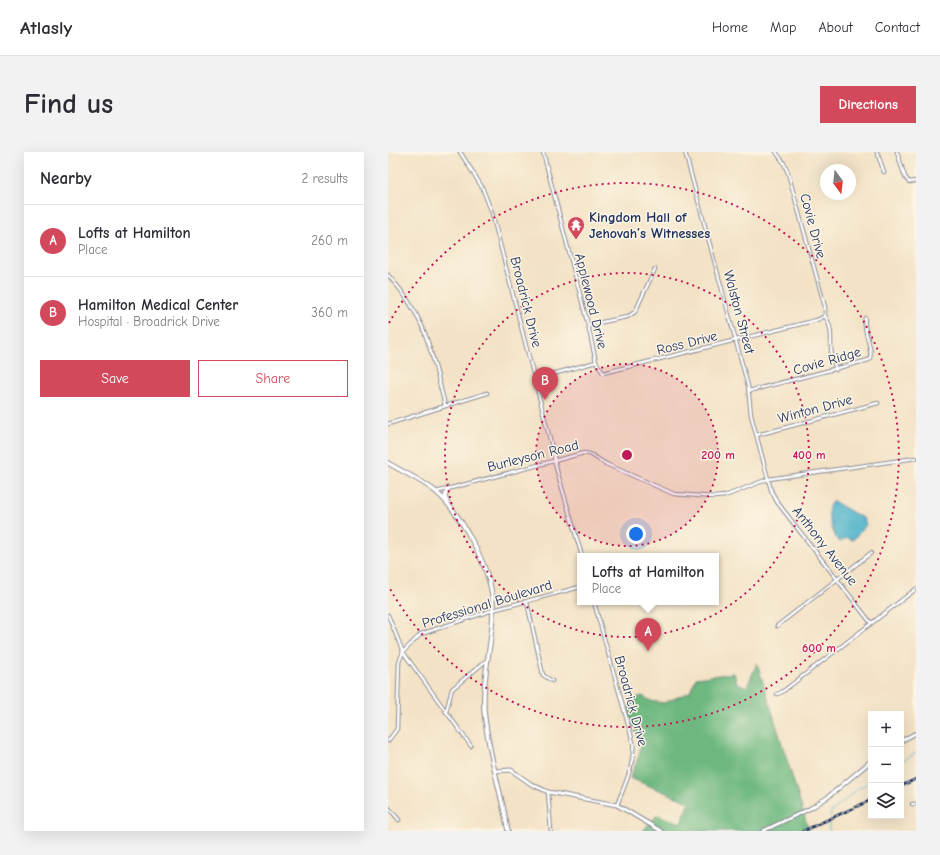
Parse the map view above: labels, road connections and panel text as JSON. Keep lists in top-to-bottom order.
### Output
{
  "streets": {
    "street": [
      "Covie Drive",
      "Applewood Drive",
      "Broadrick Drive",
      "Walston Street",
      "Ross Drive",
      "Covie Ridge",
      "Winton Drive",
      "Burleyson Road",
      "Anthony Avenue",
      "Professional Boulevard"
    ]
  },
  "crossings": [
    ["Covie Drive", "Ross Drive"],
    ["Applewood Drive", "Ross Drive"],
    ["Broadrick Drive", "Burleyson Road"],
    ["Walston Street", "Ross Drive"],
    ["Walston Street", "Covie Ridge"],
    ["Walston Street", "Winton Drive"],
    ["Walston Street", "Burleyson Road"],
    ["Walston Street", "Anthony Avenue"],
    ["Burleyson Road", "Anthony Avenue"]
  ],
  "places": {
    "temple": ["Kingdom Hall of Jehovah’s Witnesses"]
  },
  "north": "bottom",
  "page": {
    "header": "Atlasly",
    "nav": [
      "Home",
      "Map",
      "About",
      "Contact"
    ],
    "buttons": [
      "Directions",
      ["Save", "Share"]
    ],
    "title": "Find us",
    "heading": ["Nearby", "2 results"],
    "list": [
      {
        "mark": "A",
        "name": "Lofts at Hamilton",
        "note": "Place",
        "value": "260 m"
      },
      {
        "mark": "B",
        "name": "Hamilton Medical Center",
        "note": "Hospital · Broadrick Drive",
        "value": "360 m"
      }
    ],
    "pins": ["B", "A"],
    "popup": ["Lofts at Hamilton", "Place"],
    "map_buttons": ["+", "−"]
  },
  "rings": ["200 m", "400 m", "600 m"]
}
